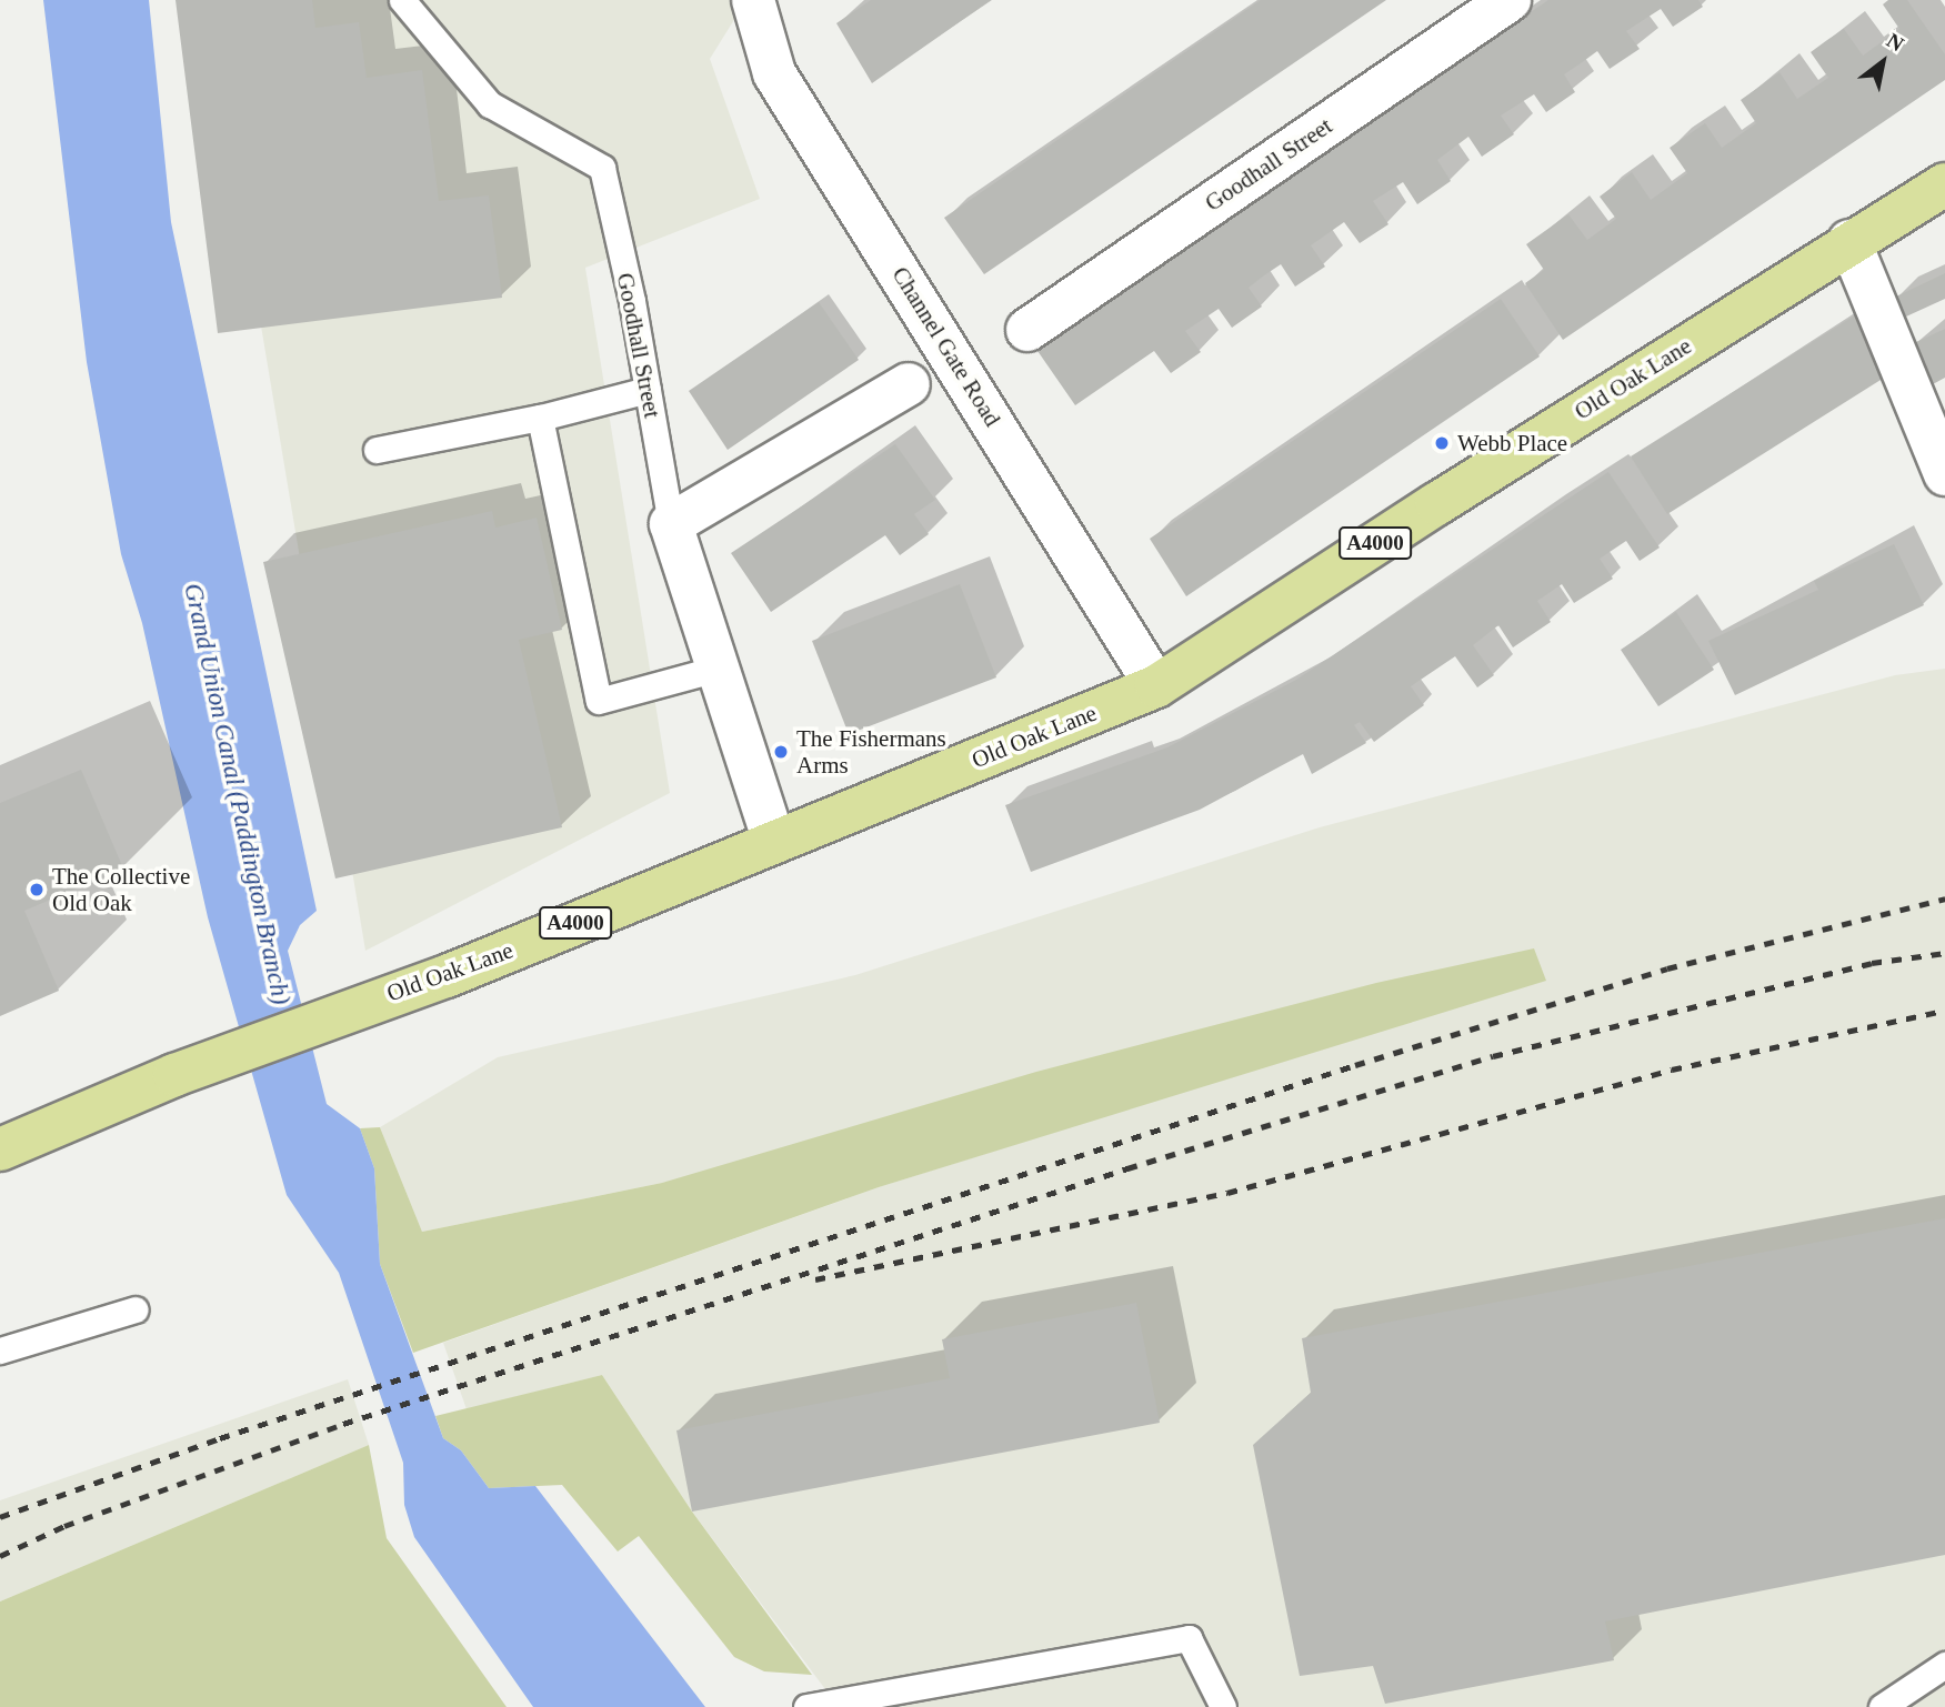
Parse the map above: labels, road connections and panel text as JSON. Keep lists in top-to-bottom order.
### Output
{
  "streets": {
    "main road": ["Old Oak Lane", "A4000"],
    "street": ["Goodhall Street", "Channel Gate Road"]
  },
  "crossings": [
    ["Goodhall Street", "Old Oak Lane"],
    ["Channel Gate Road", "Old Oak Lane"]
  ],
  "water": ["Grand Union Canal (Paddington Branch)"],
  "places": ["Webb Place", "The Fishermans Arms", "The Collective Old Oak"],
  "north": "top right"
}
